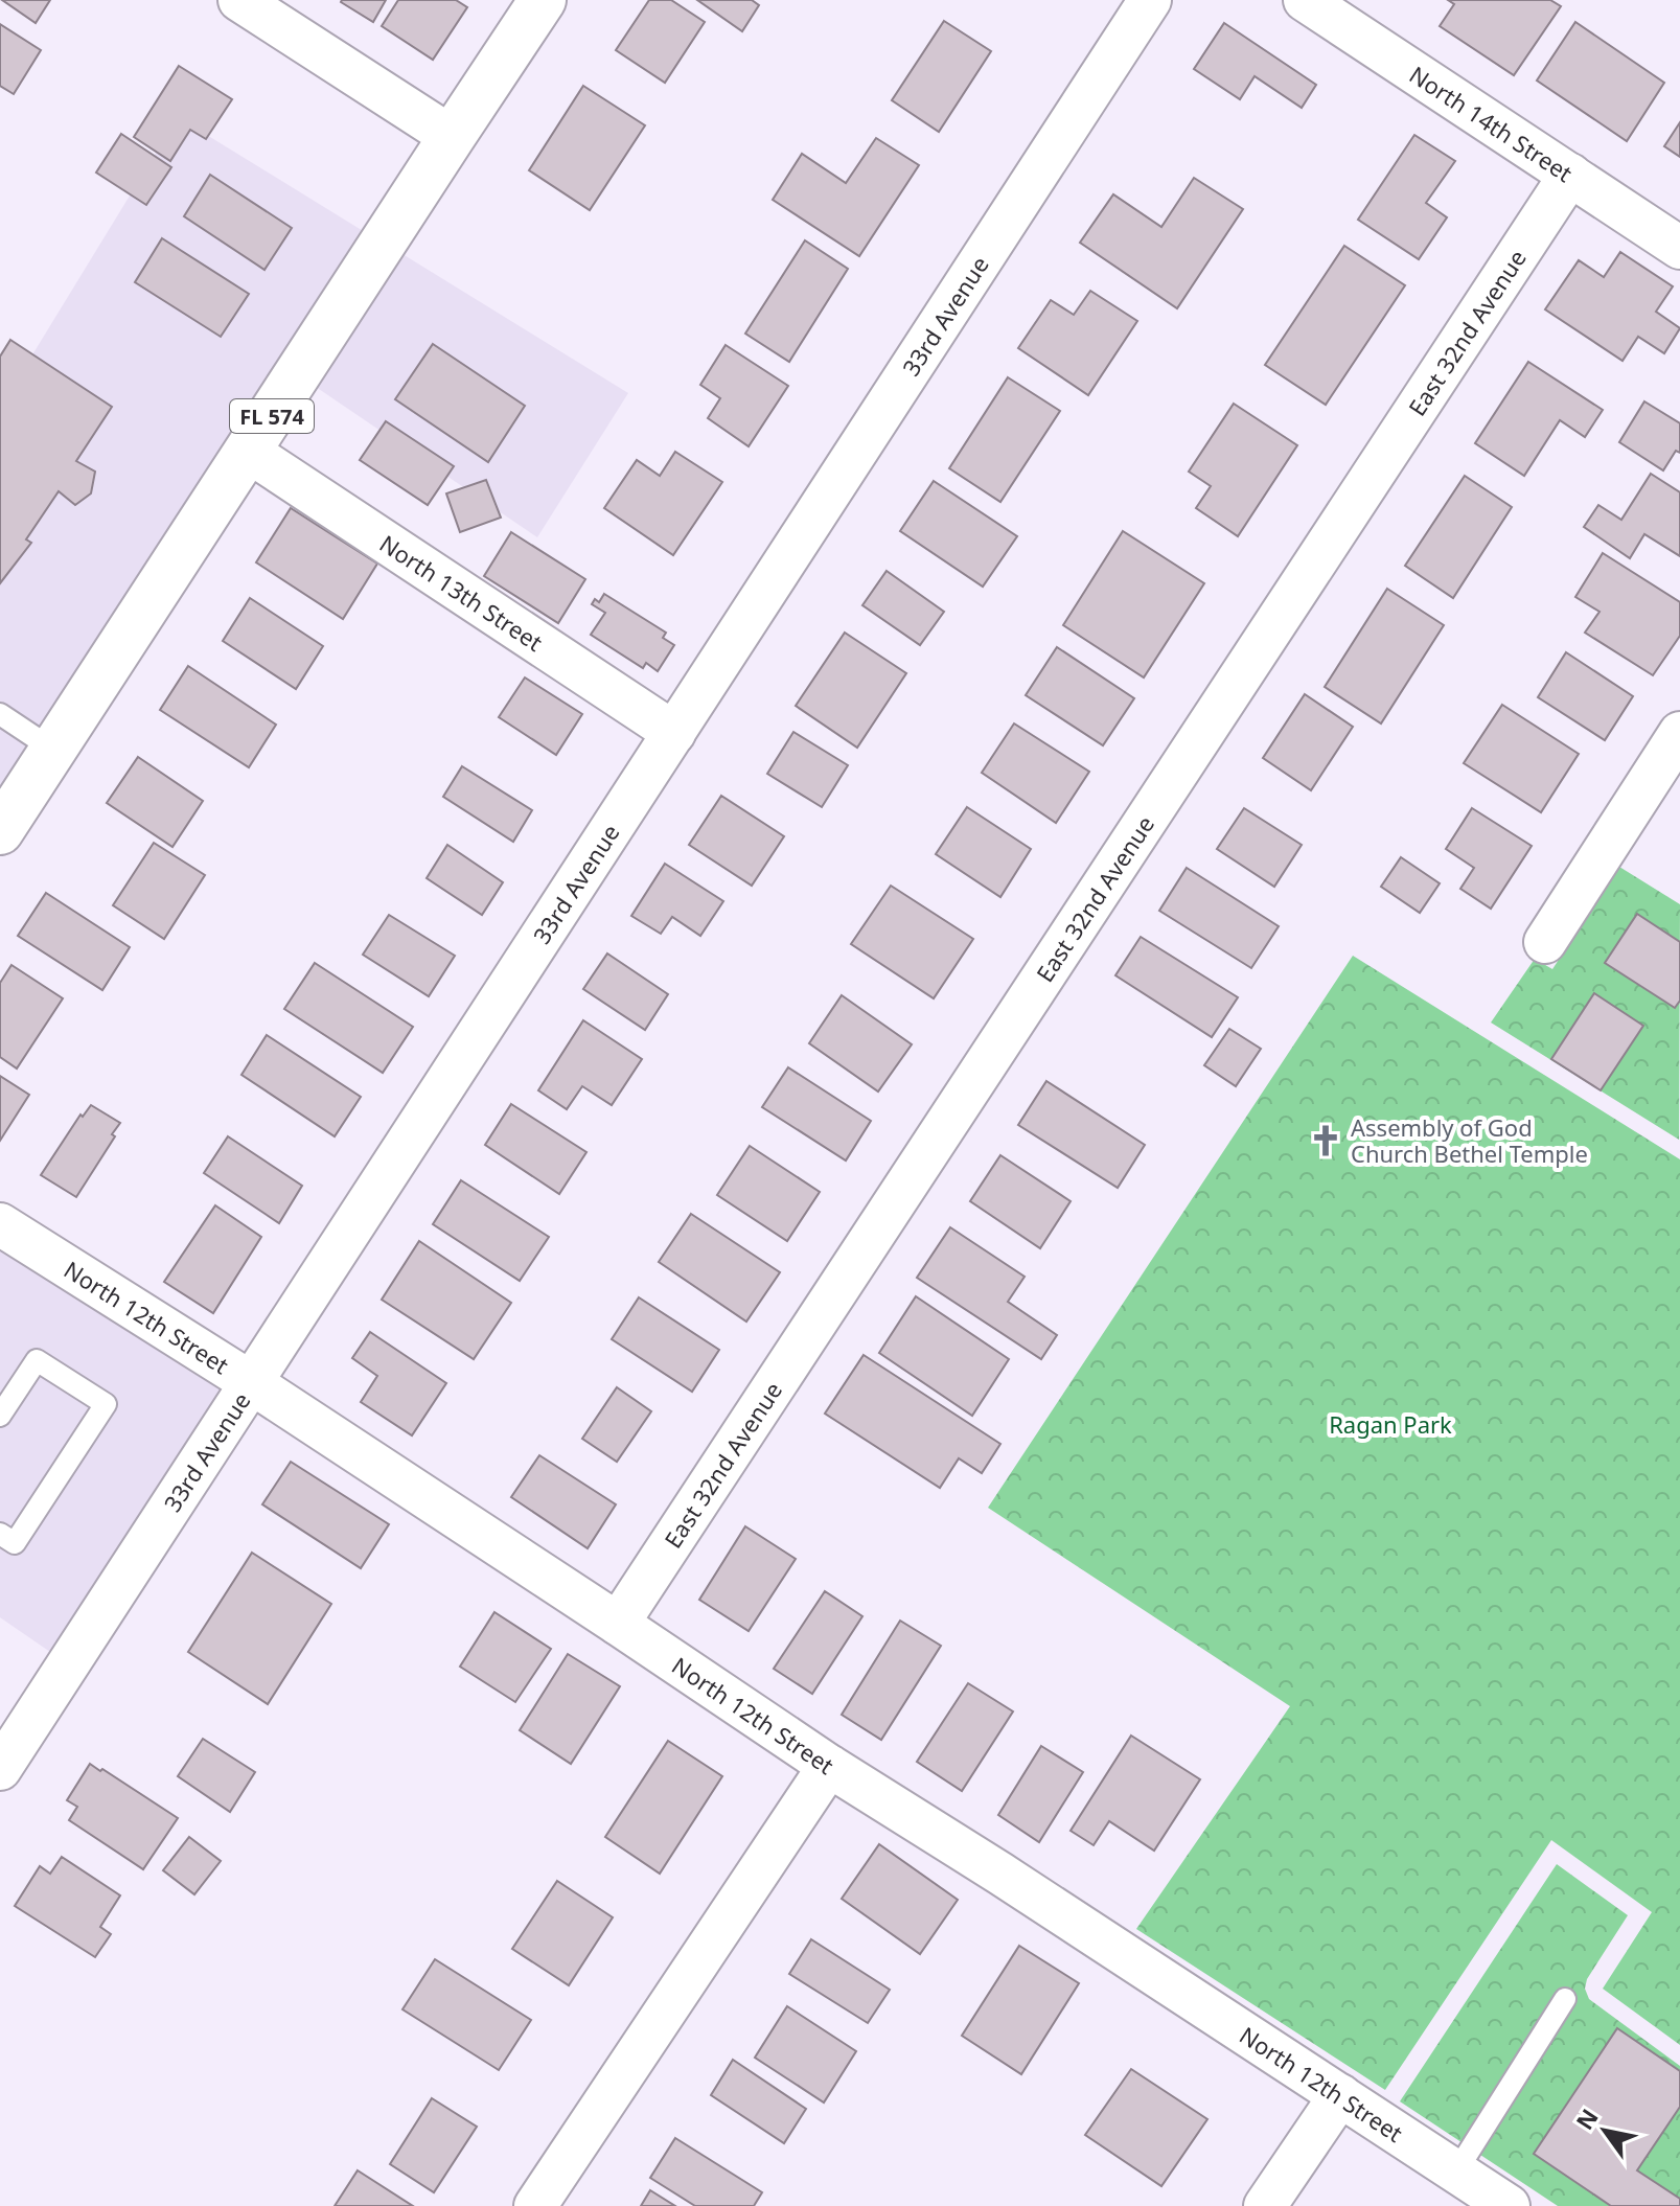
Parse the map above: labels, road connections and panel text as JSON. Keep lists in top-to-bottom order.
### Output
{
  "streets": {
    "main road": ["FL 574"],
    "street": [
      "North 14th Street",
      "33rd Avenue",
      "East 32nd Avenue",
      "North 13th Street",
      "North 12th Street"
    ]
  },
  "crossings": [
    ["North 14th Street", "East 32nd Avenue"],
    ["33rd Avenue", "North 13th Street"],
    ["33rd Avenue", "North 12th Street"],
    ["East 32nd Avenue", "North 12th Street"],
    ["FL 574", "North 13th Street"]
  ],
  "parks": ["Ragan Park"],
  "places": {
    "church": ["Assembly of God Church Bethel Temple"]
  },
  "north": "top left"
}
